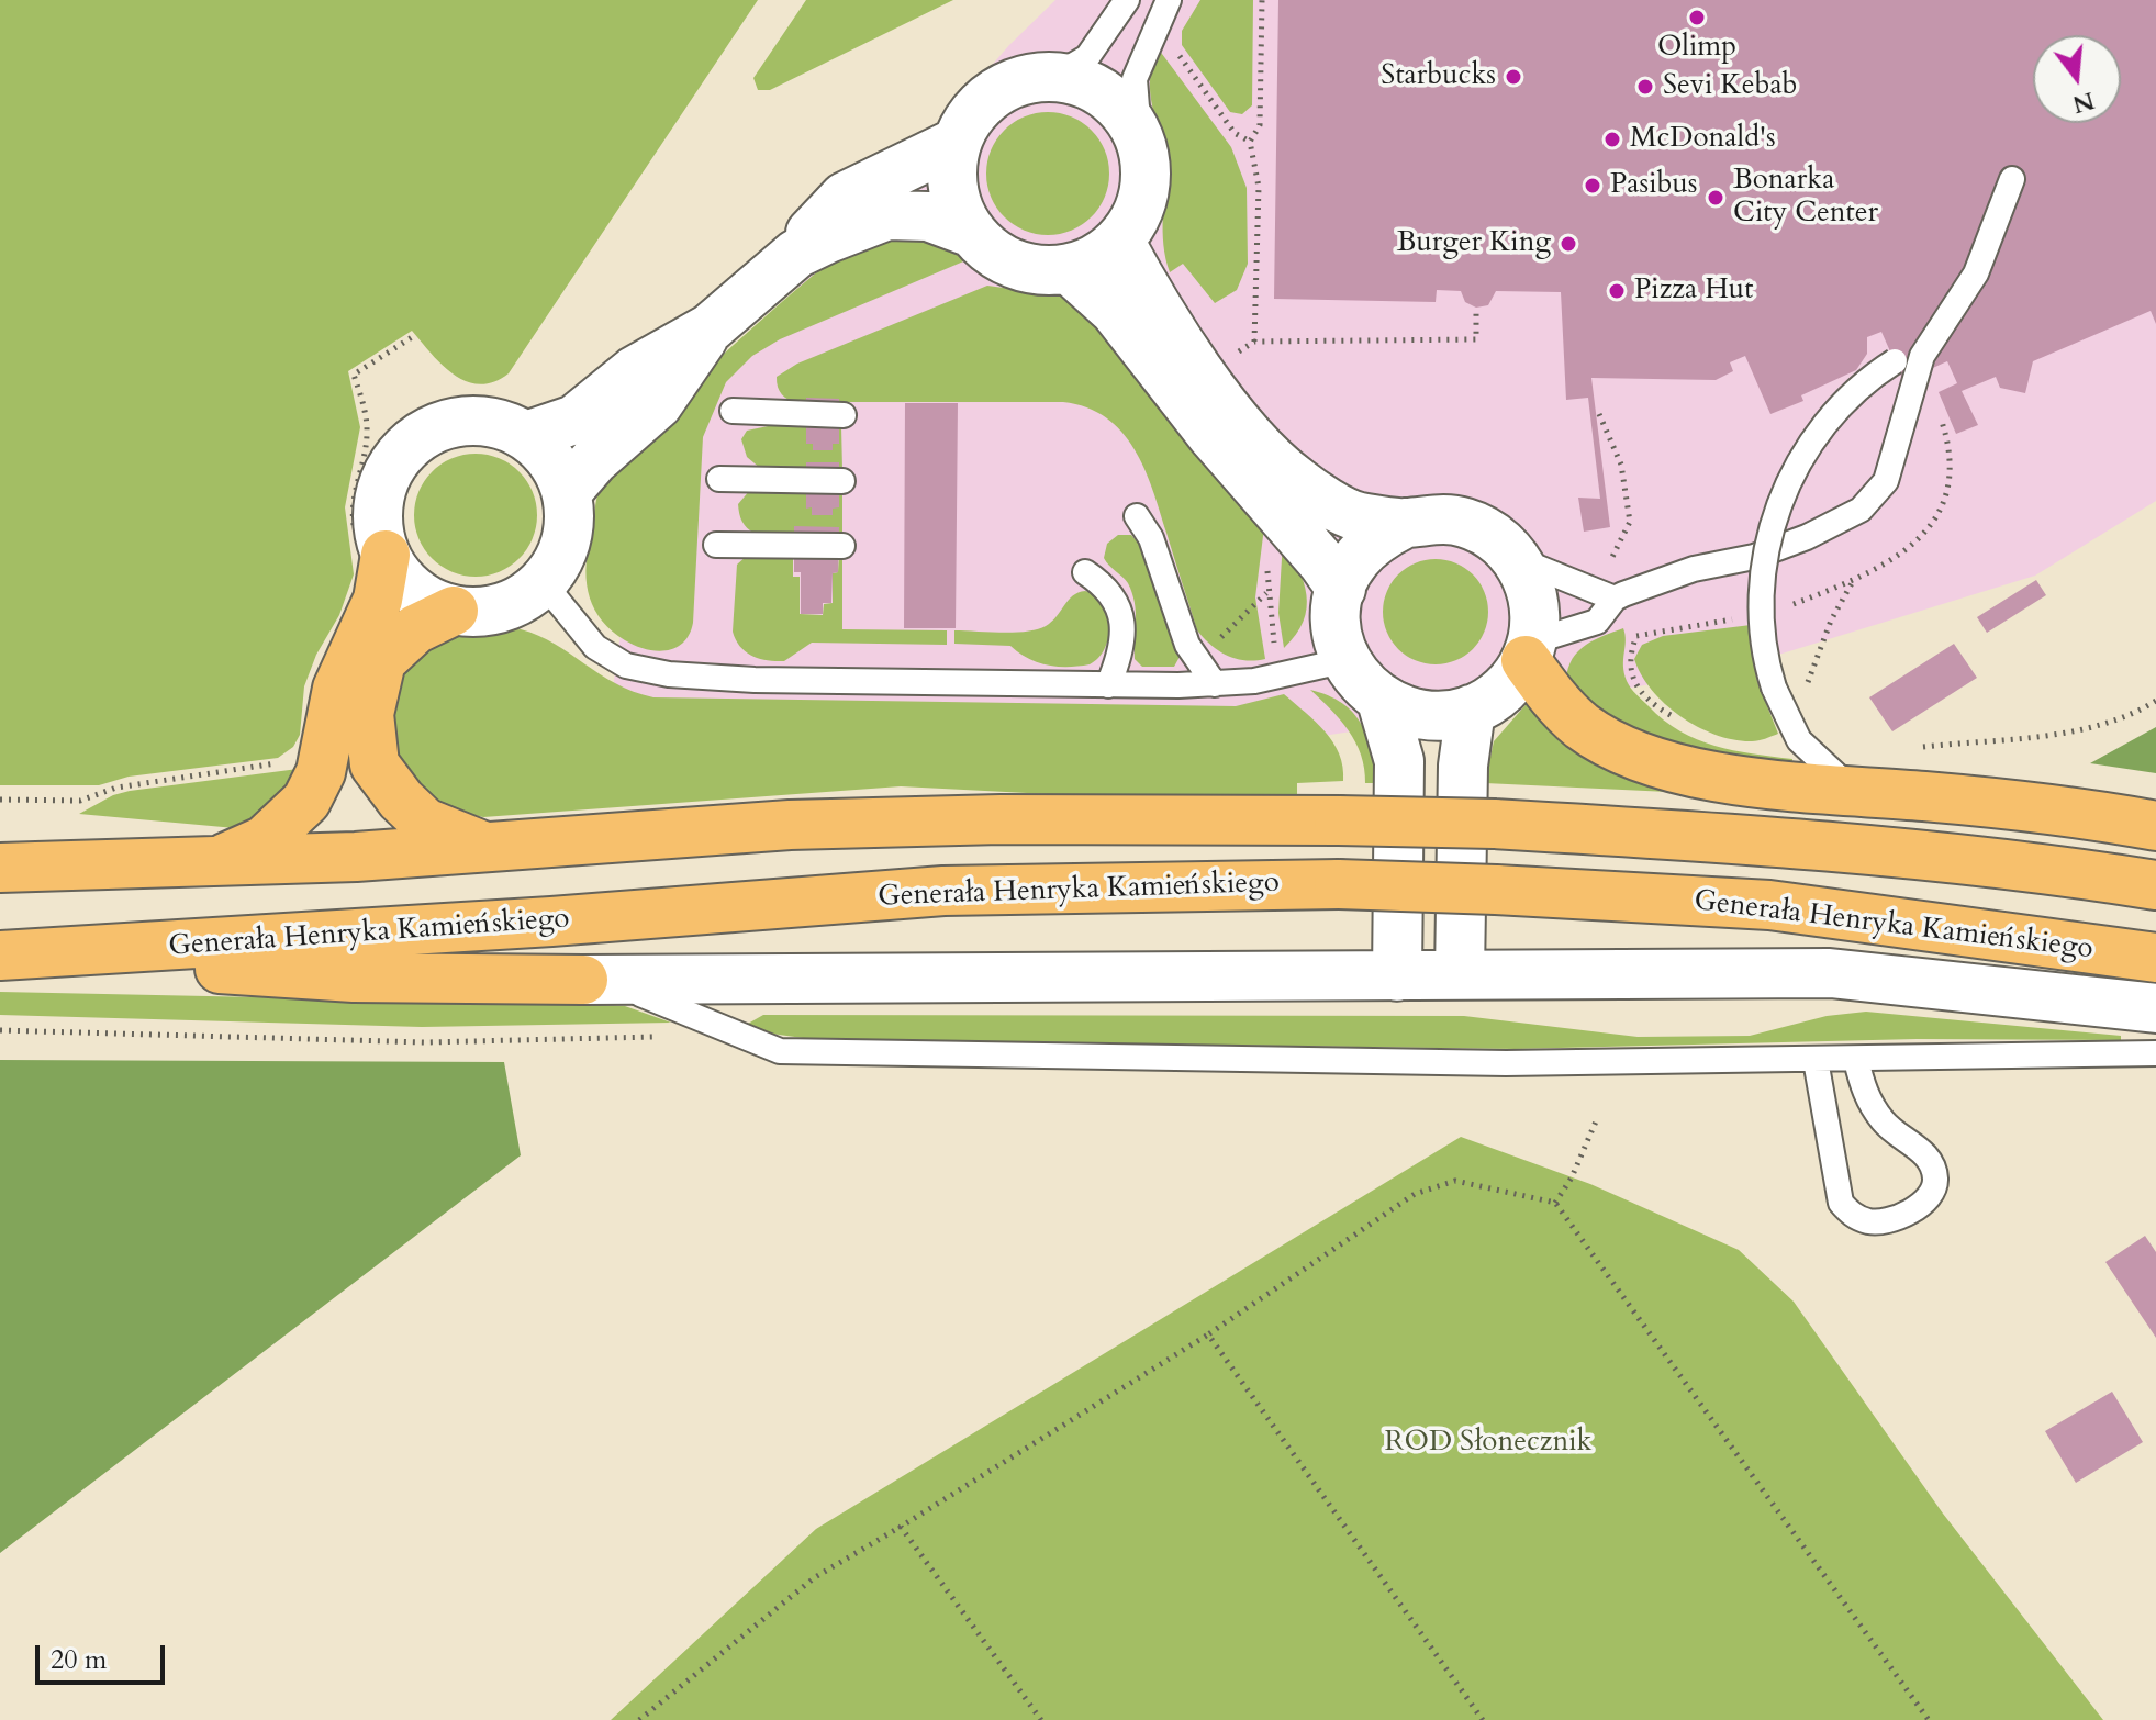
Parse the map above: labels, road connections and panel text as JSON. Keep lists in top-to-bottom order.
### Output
{
  "streets": {
    "main road": ["Generała Henryka Kamieńskiego"]
  },
  "parks": ["ROD Słonecznik"],
  "places": [
    "Olimp",
    "Starbucks",
    "Sevi Kebab",
    "McDonald's",
    "Pasibus",
    "Bonarka City Center",
    "Burger King",
    "Pizza Hut"
  ],
  "scale_bar": "20 m",
  "north": "bottom"
}
